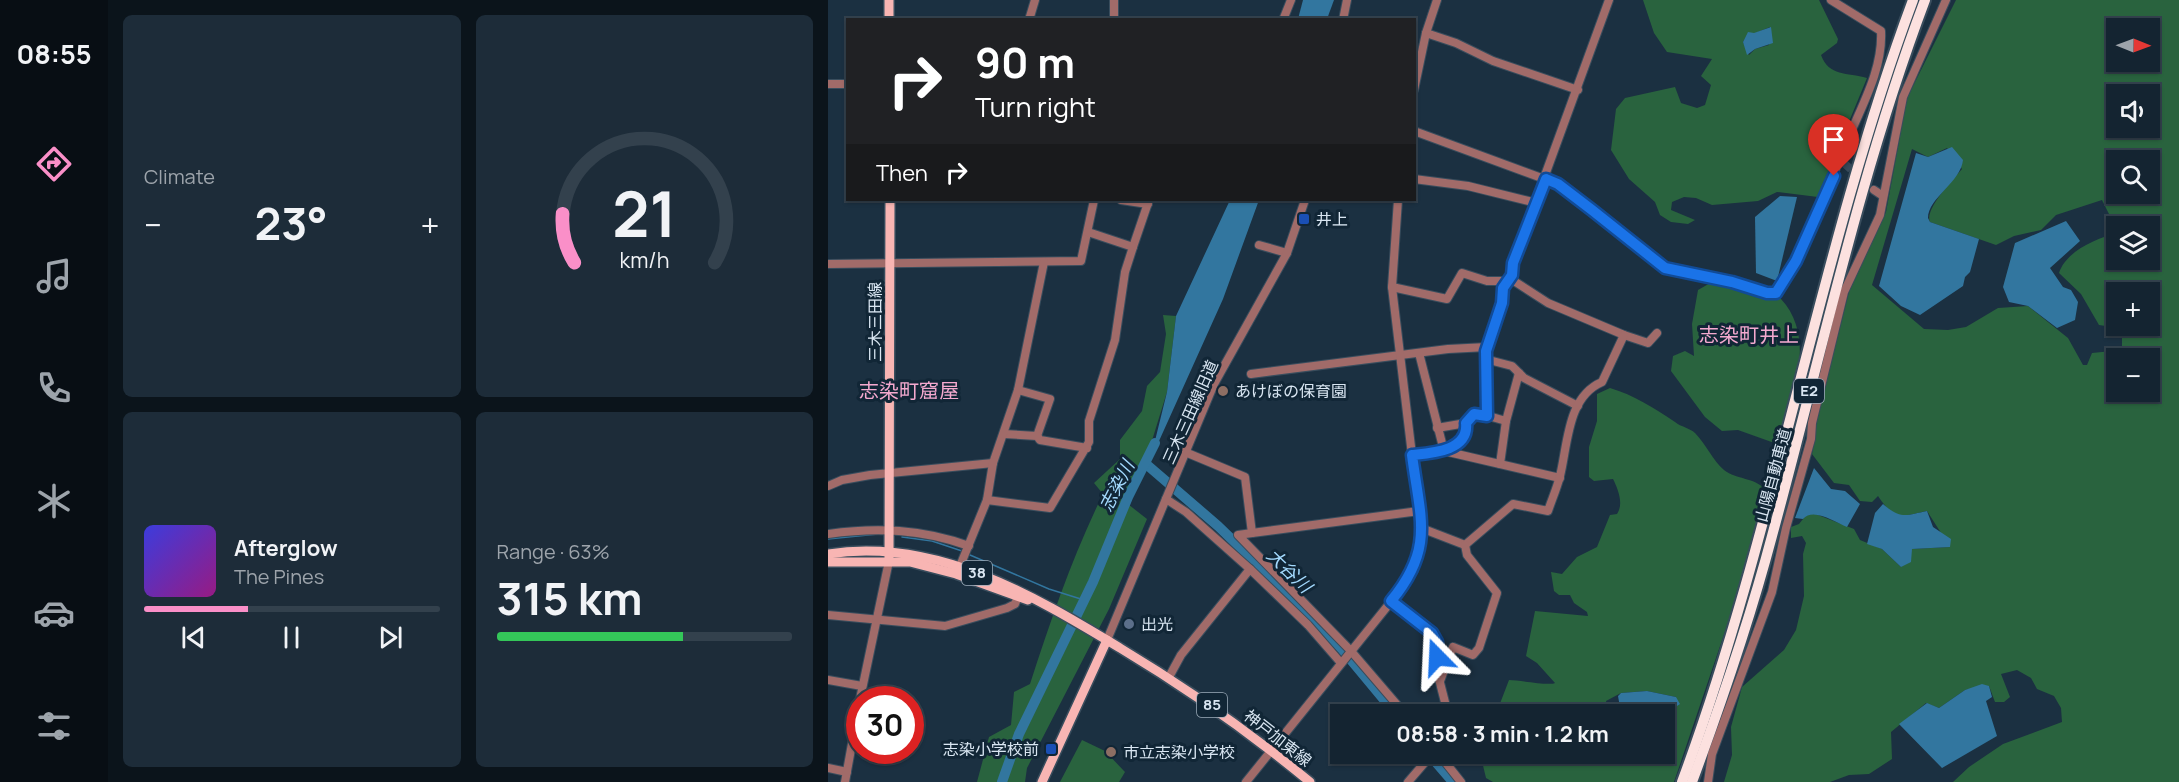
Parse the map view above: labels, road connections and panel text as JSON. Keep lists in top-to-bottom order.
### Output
{
  "streets": {
    "highway": ["E2", "山陽自動車道"],
    "main road": [
      "三木三田線",
      "38",
      "85",
      "神戸加東線"
    ],
    "street": ["三木三田線旧道"]
  },
  "crossings": [
    ["三木三田線", "38"],
    ["三木三田線旧道", "38"],
    ["三木三田線旧道", "神戸加東線"],
    ["38", "神戸加東線"]
  ],
  "districts": ["志染町井上", "志染町窟屋"],
  "water": ["志染川", "大谷川"],
  "places": {
    "transit": ["井上", "志染小学校前"],
    "other": ["あけぼの保育園", "出光", "市立志染小学校"]
  },
  "north": "right",
  "page": {
    "tabs": "08:55",
    "tile": [
      "Climate",
      ["Range · 63%", "315 km"]
    ],
    "map_buttons": ["+", "−"],
    "turn": ["90 m", "Turn right"],
    "then": "Then",
    "heat": ["−", "23°", "+"],
    "song": ["Afterglow", "The Pines"],
    "limit": "30",
    "trip": "08:58 · 3 min · 1.2 km",
    "gauge": ["21", "km/h"]
  }
}
